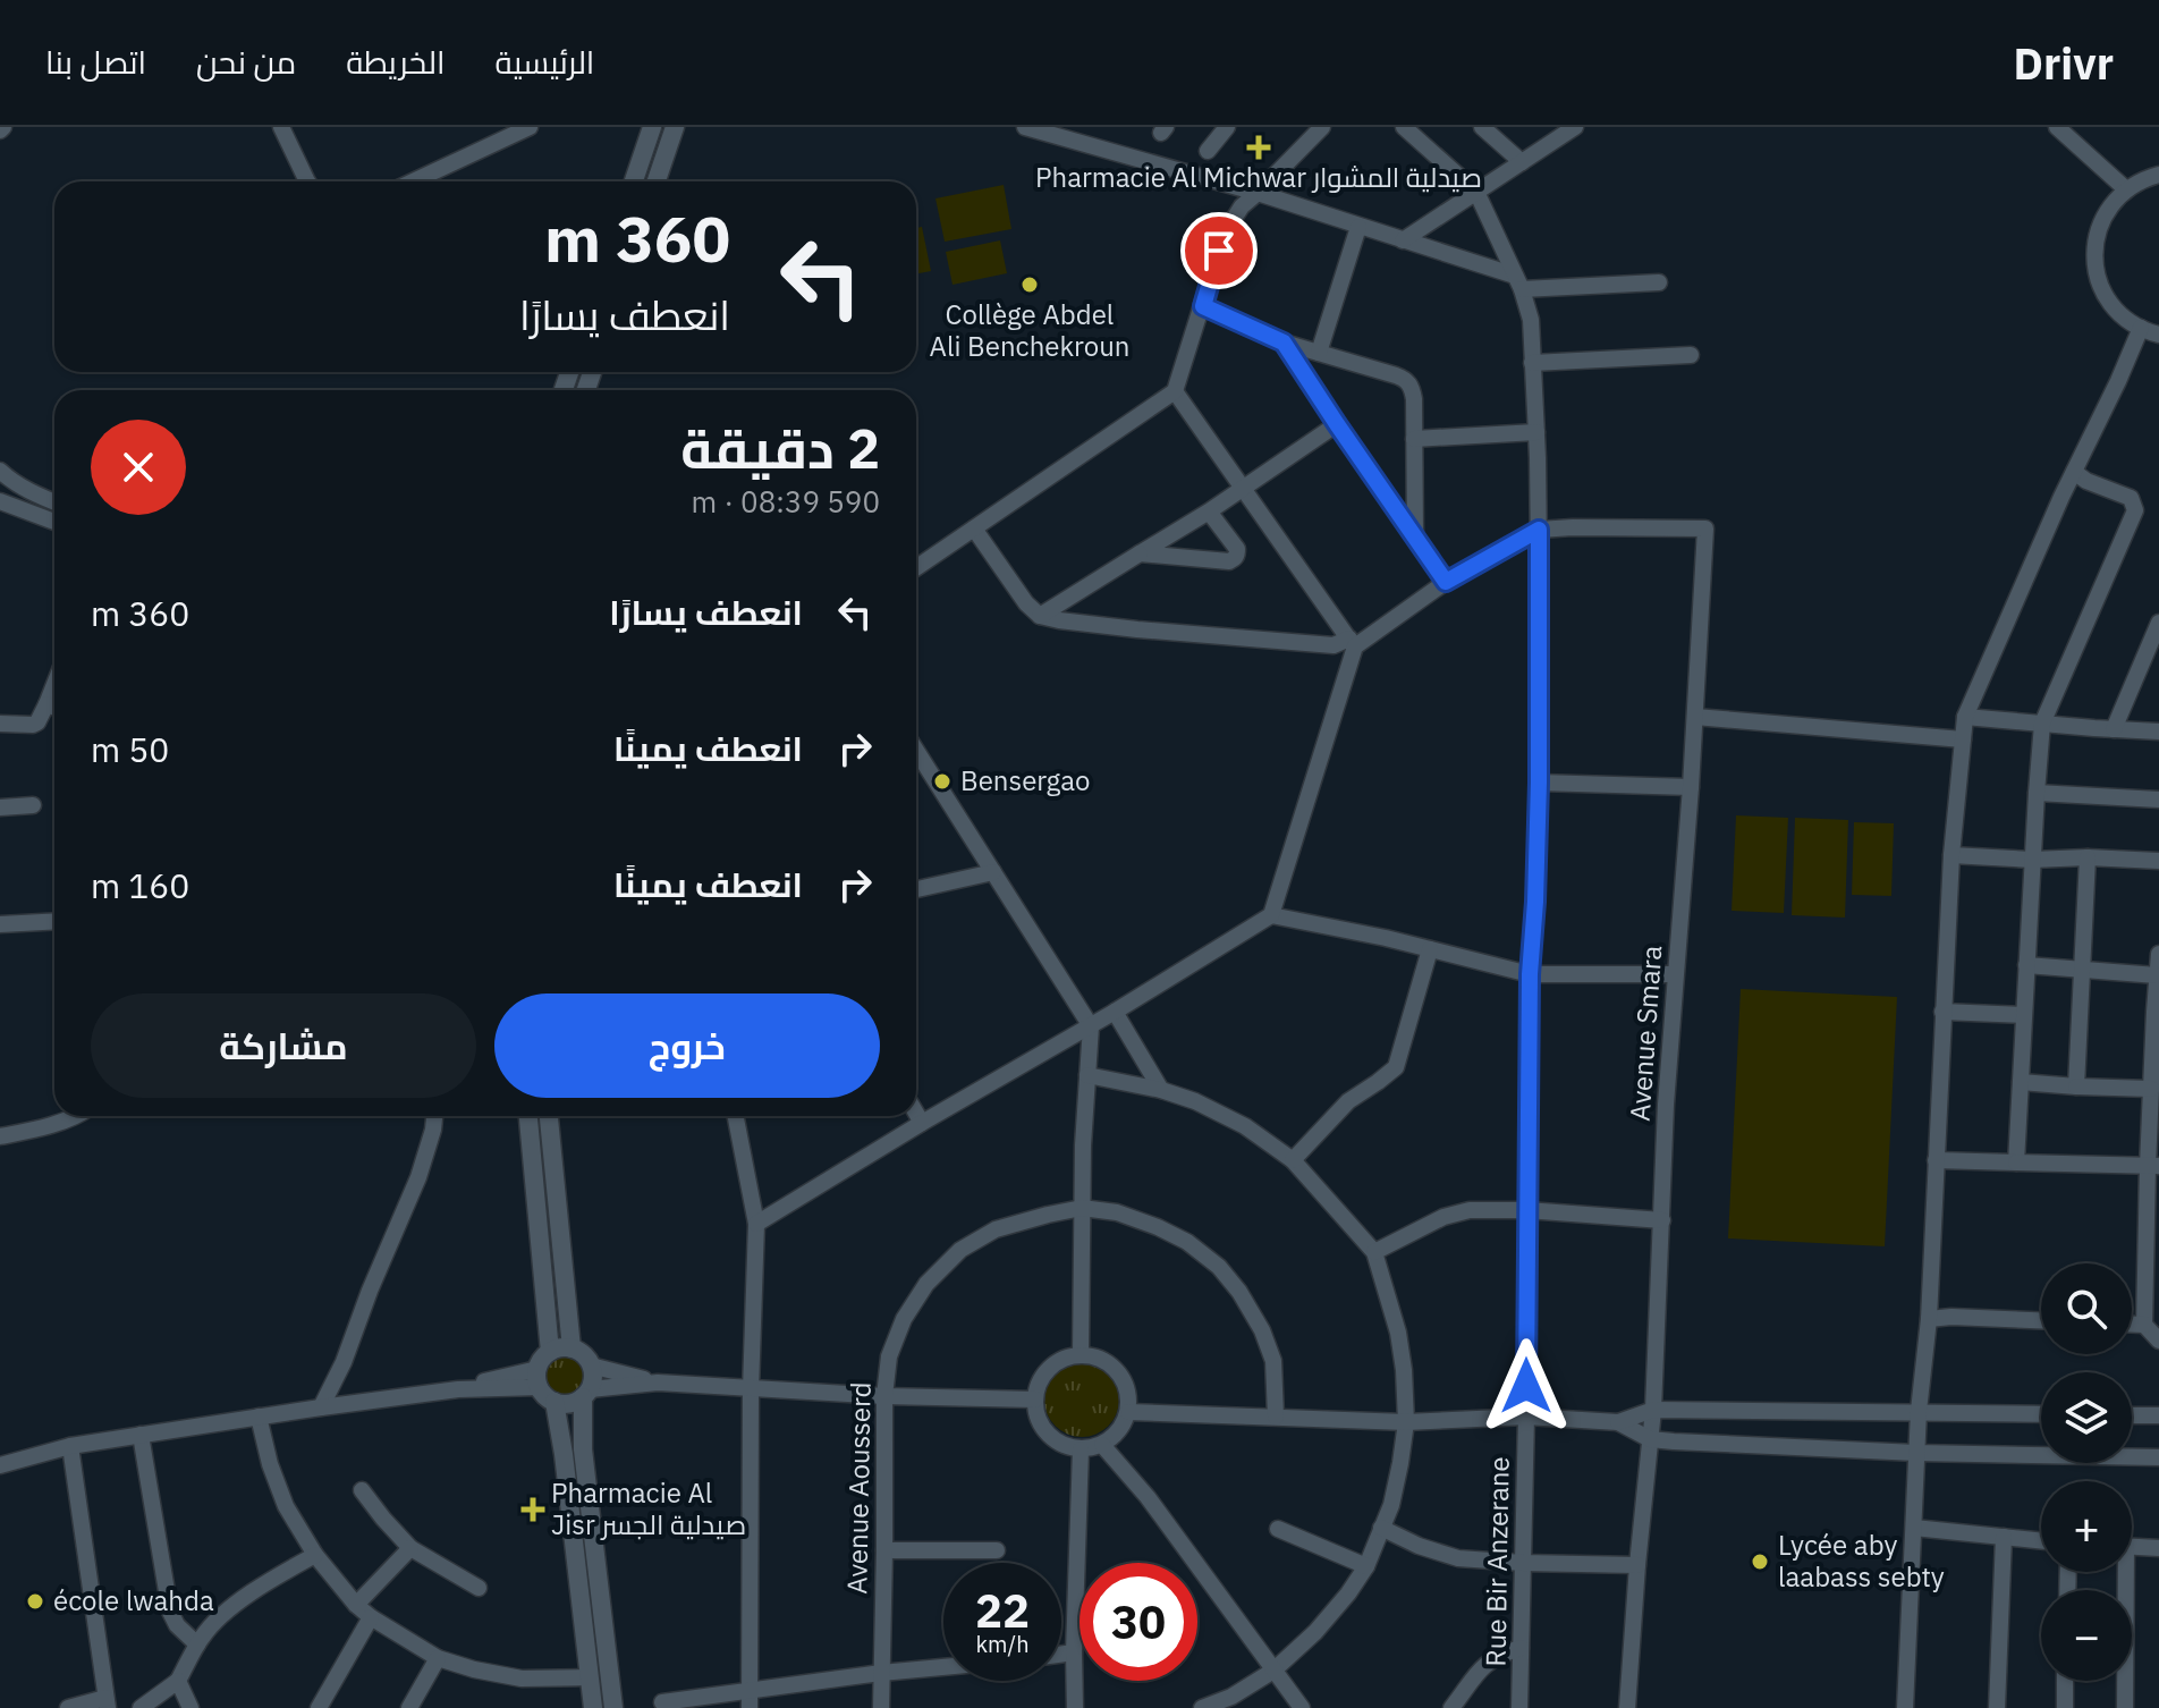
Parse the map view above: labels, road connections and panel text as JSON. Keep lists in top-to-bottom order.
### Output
{
  "streets": {
    "street": ["Avenue Smara", "Avenue Aousserd", "Rue Bir Anzerane"]
  },
  "crossings": [
    ["Avenue Smara", "Rue Bir Anzerane"]
  ],
  "places": {
    "health": ["Pharmacie Al Michwar صيدلية المشوار", "Pharmacie Al Jisr صيدلية الجسر"],
    "other": [
      "Collège Abdel Ali Benchekroun",
      "Bensergao",
      "Lycée aby laabass sebty",
      "école lwahda"
    ]
  },
  "page": {
    "header": "Drivr",
    "nav": [
      "الرئيسية",
      "الخريطة",
      "من نحن",
      "اتصل بنا"
    ],
    "turn": ["360 m", "انعطف يسارًا"],
    "heading": ["2 دقيقة", "590 m · 08:39"],
    "list": [
      {
        "name": "انعطف يسارًا",
        "value": "360 m"
      },
      {
        "name": "انعطف يمينًا",
        "value": "50 m"
      },
      {
        "name": "انعطف يمينًا",
        "value": "160 m"
      }
    ],
    "buttons": ["خروج", "مشاركة"],
    "map_buttons": ["+", "−"],
    "speed": "22 km/h",
    "limit": "30"
  }
}
